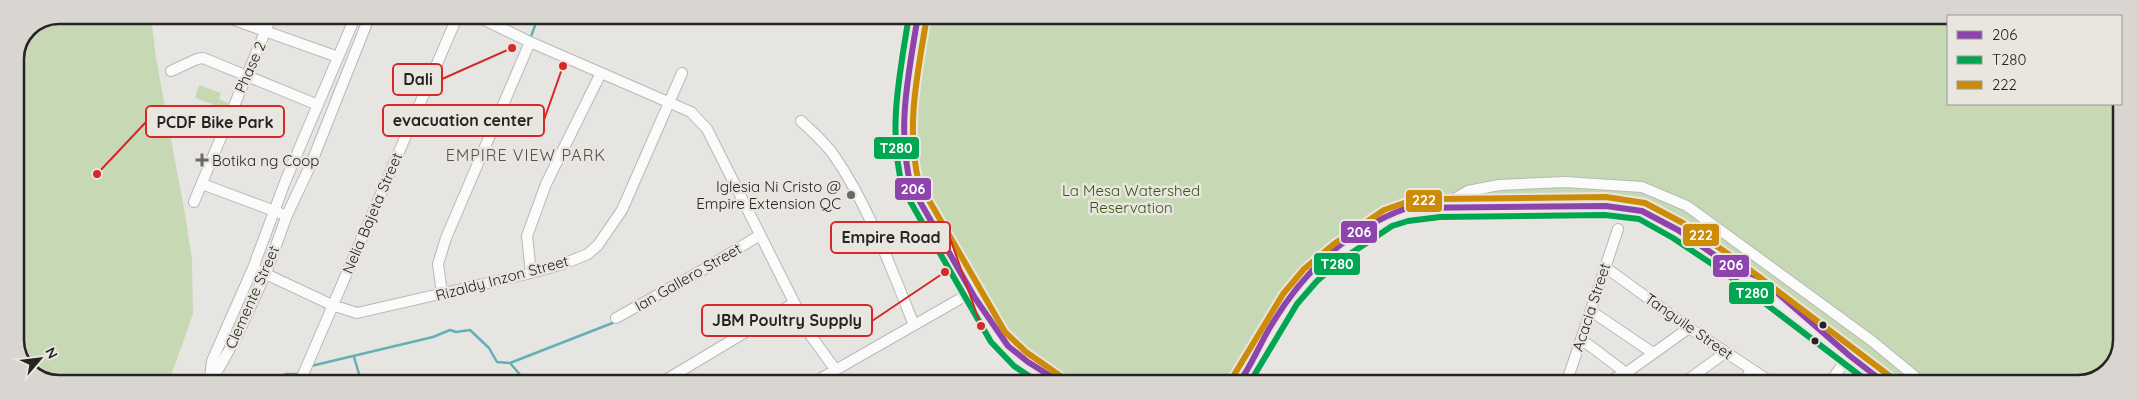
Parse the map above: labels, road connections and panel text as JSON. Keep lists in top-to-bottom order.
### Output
{
  "streets": {
    "street": [
      "Phase 2",
      "Nelia Bajeta Street",
      "Ian Gallero Street",
      "Rizaldy Inzon Street",
      "Clemente Street",
      "Acacia Street",
      "Tanguile Street"
    ]
  },
  "crossings": [
    ["Nelia Bajeta Street", "Rizaldy Inzon Street"],
    ["Rizaldy Inzon Street", "Clemente Street"],
    ["Acacia Street", "Tanguile Street"]
  ],
  "districts": ["EMPIRE VIEW PARK"],
  "parks": ["La Mesa Watershed Reservation"],
  "places": {
    "other": [
      "Dali",
      "evacuation center",
      "PCDF Bike Park",
      "Iglesia Ni Cristo @ Empire Extension QC",
      "JBM Poultry Supply",
      "Empire Road"
    ],
    "health": ["Botika ng Coop"]
  },
  "lines": ["transit line 206", "transit line T280", "transit line 222"],
  "legend": ["206", "T280", "222"],
  "north": "top right"
}
